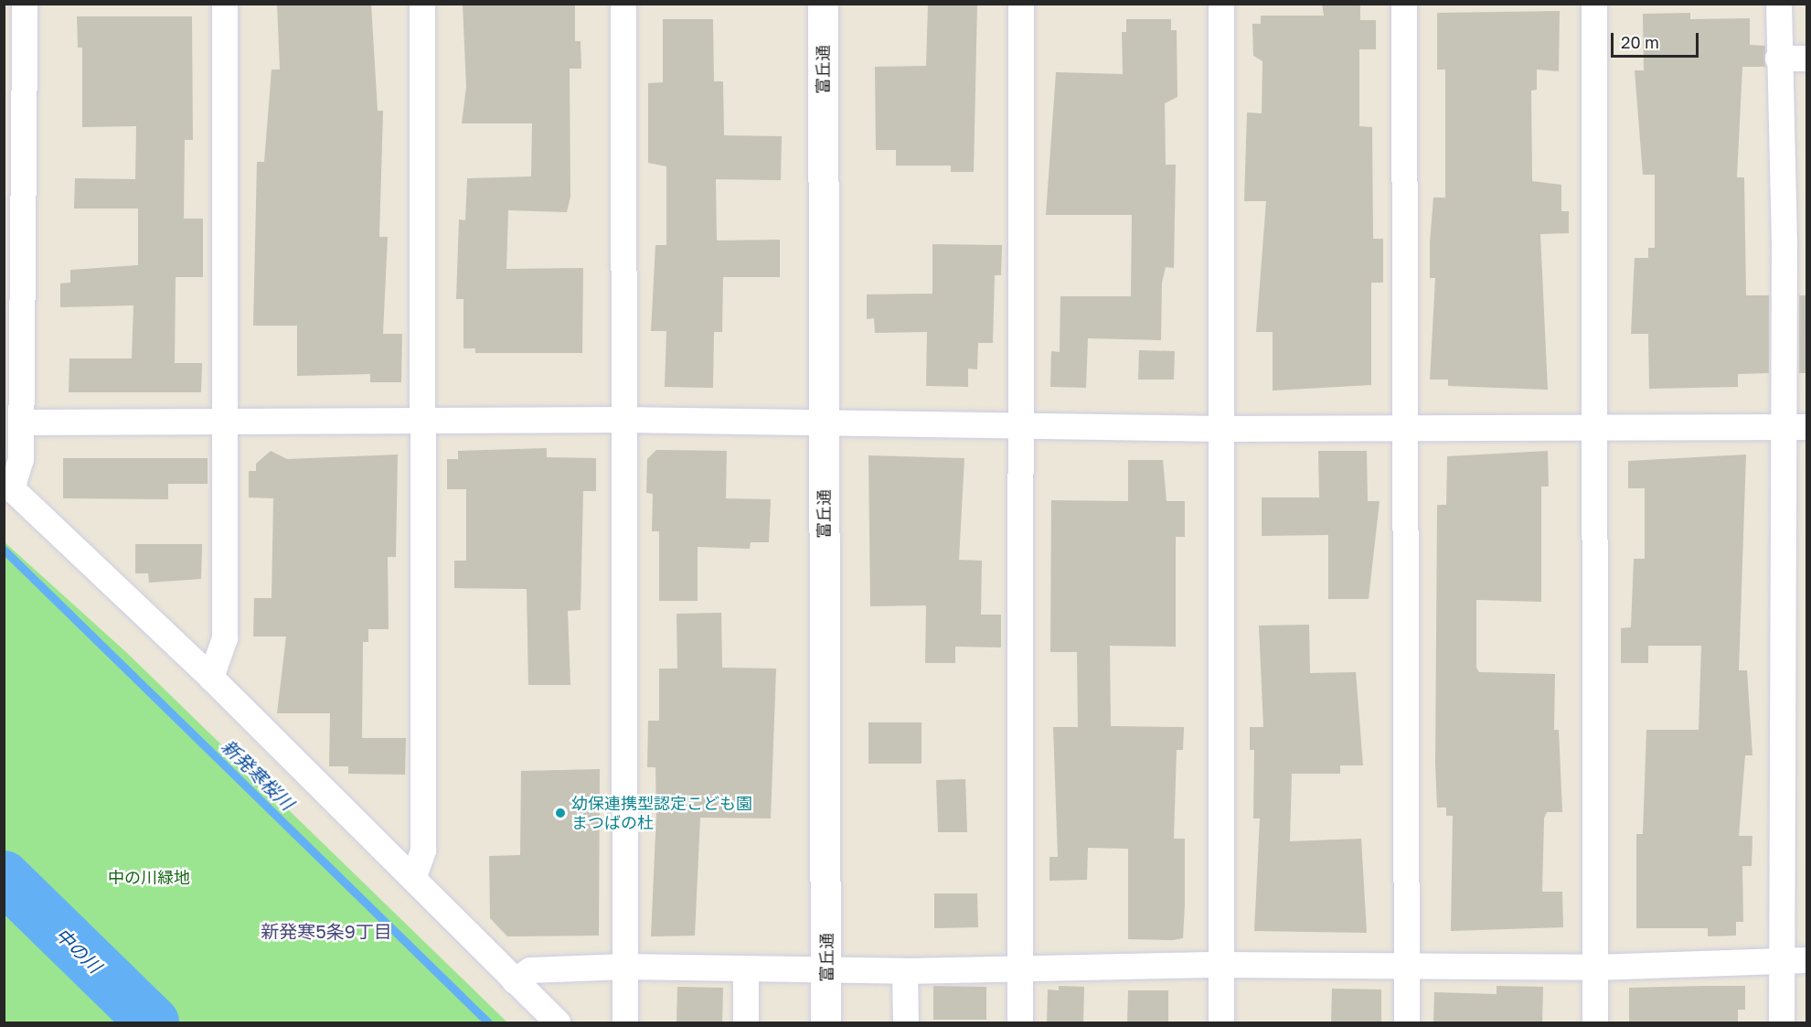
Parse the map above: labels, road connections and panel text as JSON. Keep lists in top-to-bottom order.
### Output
{
  "streets": {
    "street": ["富丘通"]
  },
  "districts": ["新発寒5条9丁目"],
  "water": ["新発寒桜川", "中の川"],
  "parks": ["中の川緑地"],
  "places": ["幼保連携型認定こども園 まつばの杜"],
  "scale_bar": "20 m"
}
